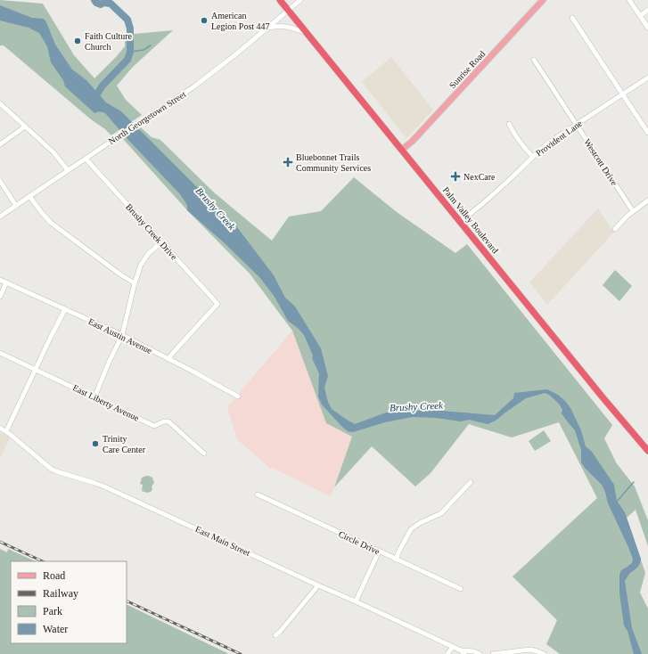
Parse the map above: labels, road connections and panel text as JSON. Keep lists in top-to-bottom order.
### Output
{
  "streets": {
    "highway": ["Palm Valley Boulevard"],
    "main road": ["Sunrise Road"],
    "street": [
      "North Georgetown Street",
      "Provident Lane",
      "Westcott Drive",
      "Brushy Creek Drive",
      "East Austin Avenue",
      "East Liberty Avenue",
      "East Main Street",
      "Circle Drive"
    ]
  },
  "crossings": [
    ["Sunrise Road", "Palm Valley Boulevard"],
    ["North Georgetown Street", "Palm Valley Boulevard"],
    ["North Georgetown Street", "Brushy Creek Drive"],
    ["Provident Lane", "Westcott Drive"],
    ["Provident Lane", "Palm Valley Boulevard"],
    ["Brushy Creek Drive", "East Austin Avenue"]
  ],
  "water": ["Brushy Creek"],
  "places": {
    "other": ["American Legion Post 447", "Faith Culture Church", "Trinity Care Center"],
    "health": ["Bluebonnet Trails Community Services", "NexCare"]
  },
  "legend": [
    "Road",
    "Railway",
    "Park",
    "Water"
  ]
}
